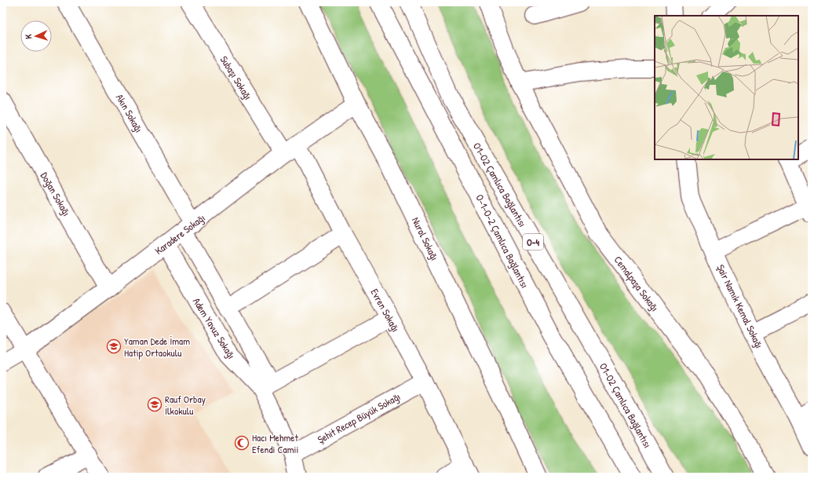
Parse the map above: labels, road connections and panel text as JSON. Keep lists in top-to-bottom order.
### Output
{
  "streets": {
    "main road": [
      "Subaşı Sokağı",
      "Akın Sokağı",
      "O1-O2 Çamlıca Bağlantısı",
      "Doğan Sokağı",
      "Karadere Sokağı",
      "Nurol Sokağı",
      "O-1-O-2 Çamlıca Bağlantısı",
      "O-4",
      "Cemalpaşa Sokağı",
      "Şair Namık Kemal Sokağı",
      "Evren Sokağı",
      "Adem Yavuz Sokağı",
      "Şehit Recep Büyük Sokağı"
    ]
  },
  "crossings": [
    ["Subaşı Sokağı", "Karadere Sokağı"],
    ["Subaşı Sokağı", "Evren Sokağı"],
    ["Akın Sokağı", "Karadere Sokağı"],
    ["Akın Sokağı", "Adem Yavuz Sokağı"],
    ["Doğan Sokağı", "Karadere Sokağı"],
    ["Karadere Sokağı", "Nurol Sokağı"],
    ["Karadere Sokağı", "Evren Sokağı"],
    ["Karadere Sokağı", "Adem Yavuz Sokağı"],
    ["Evren Sokağı", "Şehit Recep Büyük Sokağı"],
    ["Adem Yavuz Sokağı", "Şehit Recep Büyük Sokağı"]
  ],
  "places": {
    "school or university": ["Yaman Dede İmam Hatip Ortaokulu", "Rauf Orbay İlkokulu"],
    "mosque": ["Hacı Mehmet Efendi Camii"]
  },
  "north": "left"
}
